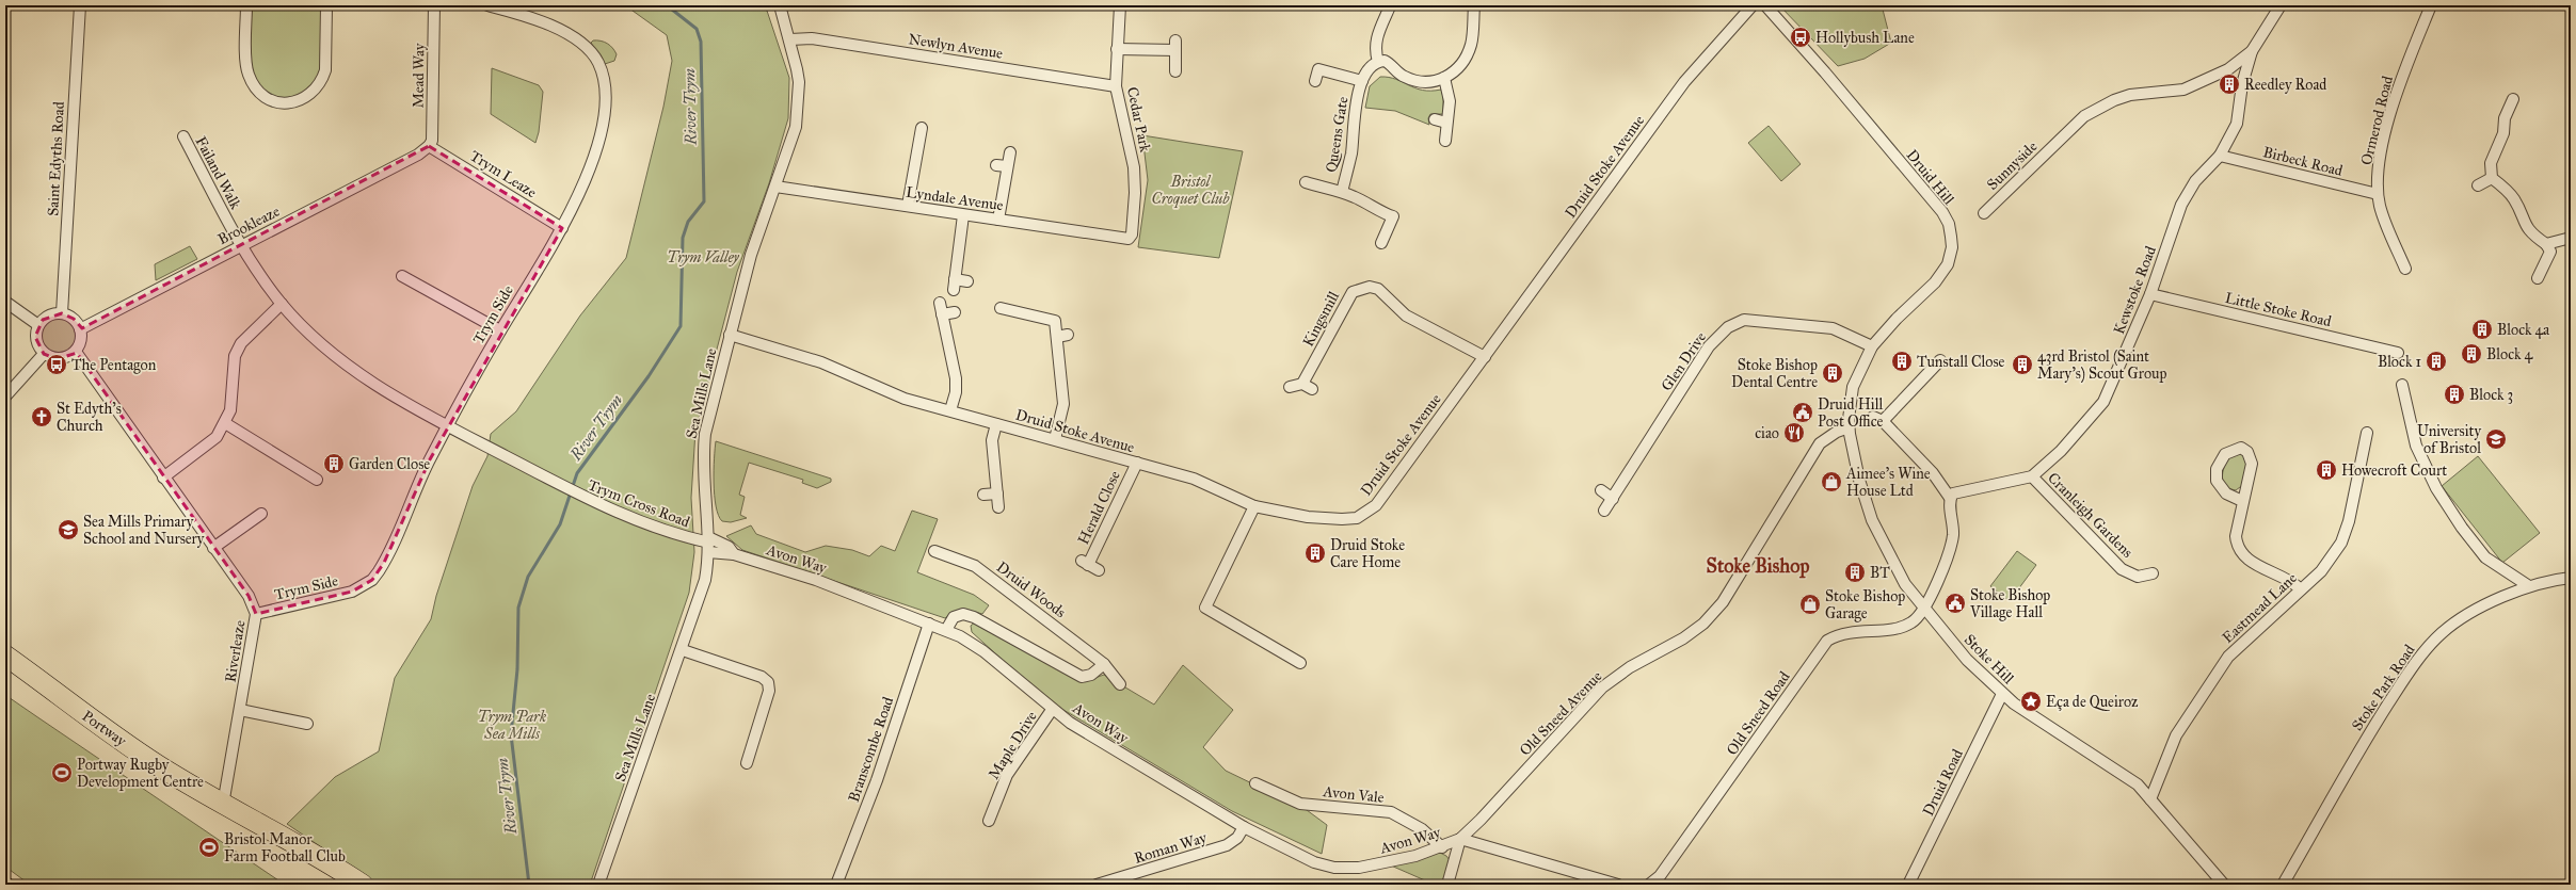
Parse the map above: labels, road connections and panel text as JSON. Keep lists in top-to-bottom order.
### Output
{
  "streets": {
    "highway": ["Portway"],
    "street": [
      "Newlyn Avenue",
      "Mead Way",
      "Cedar Park",
      "Ormerod Road",
      "Queens Gate",
      "Saint Edyths Road",
      "Birbeck Road",
      "Sunnyside",
      "Druid Stoke Avenue",
      "Failand Walk",
      "Trym Leaze",
      "Druid Hill",
      "Lyndale Avenue",
      "Brookleaze",
      "Kewstoke Road",
      "Little Stoke Road",
      "Trym Side",
      "Kingsmill",
      "Glen Drive",
      "Sea Mills Lane",
      "Trym Cross Road",
      "Herald Close",
      "Cranleigh Gardens",
      "Avon Way",
      "Druid Woods",
      "Eastmead Lane",
      "Riverleaze",
      "Stoke Hill",
      "Stoke Park Road",
      "Old Sneed Avenue",
      "Old Sneed Road",
      "Maple Drive",
      "Branscombe Road",
      "Druid Road",
      "Avon Vale",
      "Roman Way"
    ]
  },
  "crossings": [
    ["Newlyn Avenue", "Cedar Park"],
    ["Newlyn Avenue", "Sea Mills Lane"],
    ["Mead Way", "Trym Leaze"],
    ["Mead Way", "Brookleaze"],
    ["Cedar Park", "Lyndale Avenue"],
    ["Ormerod Road", "Birbeck Road"],
    ["Saint Edyths Road", "Brookleaze"],
    ["Saint Edyths Road", "Riverleaze"],
    ["Birbeck Road", "Kewstoke Road"],
    ["Sunnyside", "Kewstoke Road"],
    ["Druid Stoke Avenue", "Kingsmill"],
    ["Druid Stoke Avenue", "Sea Mills Lane"],
    ["Druid Stoke Avenue", "Herald Close"],
    ["Failand Walk", "Brookleaze"],
    ["Failand Walk", "Trym Cross Road"],
    ["Trym Leaze", "Brookleaze"],
    ["Trym Leaze", "Trym Side"],
    ["Druid Hill", "Glen Drive"],
    ["Druid Hill", "Stoke Hill"],
    ["Druid Hill", "Old Sneed Avenue"],
    ["Lyndale Avenue", "Sea Mills Lane"],
    ["Brookleaze", "Riverleaze"],
    ["Kewstoke Road", "Little Stoke Road"],
    ["Kewstoke Road", "Cranleigh Gardens"],
    ["Trym Side", "Trym Cross Road"],
    ["Trym Side", "Riverleaze"],
    ["Sea Mills Lane", "Trym Cross Road"],
    ["Sea Mills Lane", "Avon Way"],
    ["Trym Cross Road", "Avon Way"],
    ["Avon Way", "Old Sneed Avenue"],
    ["Avon Way", "Maple Drive"],
    ["Avon Way", "Branscombe Road"],
    ["Avon Way", "Avon Vale"],
    ["Avon Way", "Roman Way"],
    ["Eastmead Lane", "Stoke Hill"],
    ["Riverleaze", "Portway"],
    ["Stoke Hill", "Old Sneed Road"],
    ["Stoke Hill", "Druid Road"]
  ],
  "districts": ["Stoke Bishop"],
  "water": ["River Trym"],
  "parks": ["Bristol Croquet Club", "Trym Valley", "Trym Park Sea Mills"],
  "places": {
    "bus stop": ["Hollybush Lane", "The Pentagon"],
    "building": [
      "Reedley Road",
      "Block 4a",
      "Block 4",
      "Tunstall Close",
      "Block 1",
      "43rd Bristol (Saint Mary's) Scout Group",
      "Stoke Bishop Dental Centre",
      "Block 3",
      "Garden Close",
      "Howecroft Court",
      "Druid Stoke Care Home",
      "BT"
    ],
    "public building": ["Druid Hill Post Office", "Stoke Bishop Village Hall"],
    "church": ["St Edyth's Church"],
    "restaurant": ["ciao"],
    "school or university": ["University of Bristol", "Sea Mills Primary School and Nursery"],
    "shop": ["Aimee's Wine House Ltd", "Stoke Bishop Garage"],
    "place": ["Eça de Queiroz"],
    "sports": ["Portway Rugby Development Centre", "Bristol Manor Farm Football Club"]
  }
}
